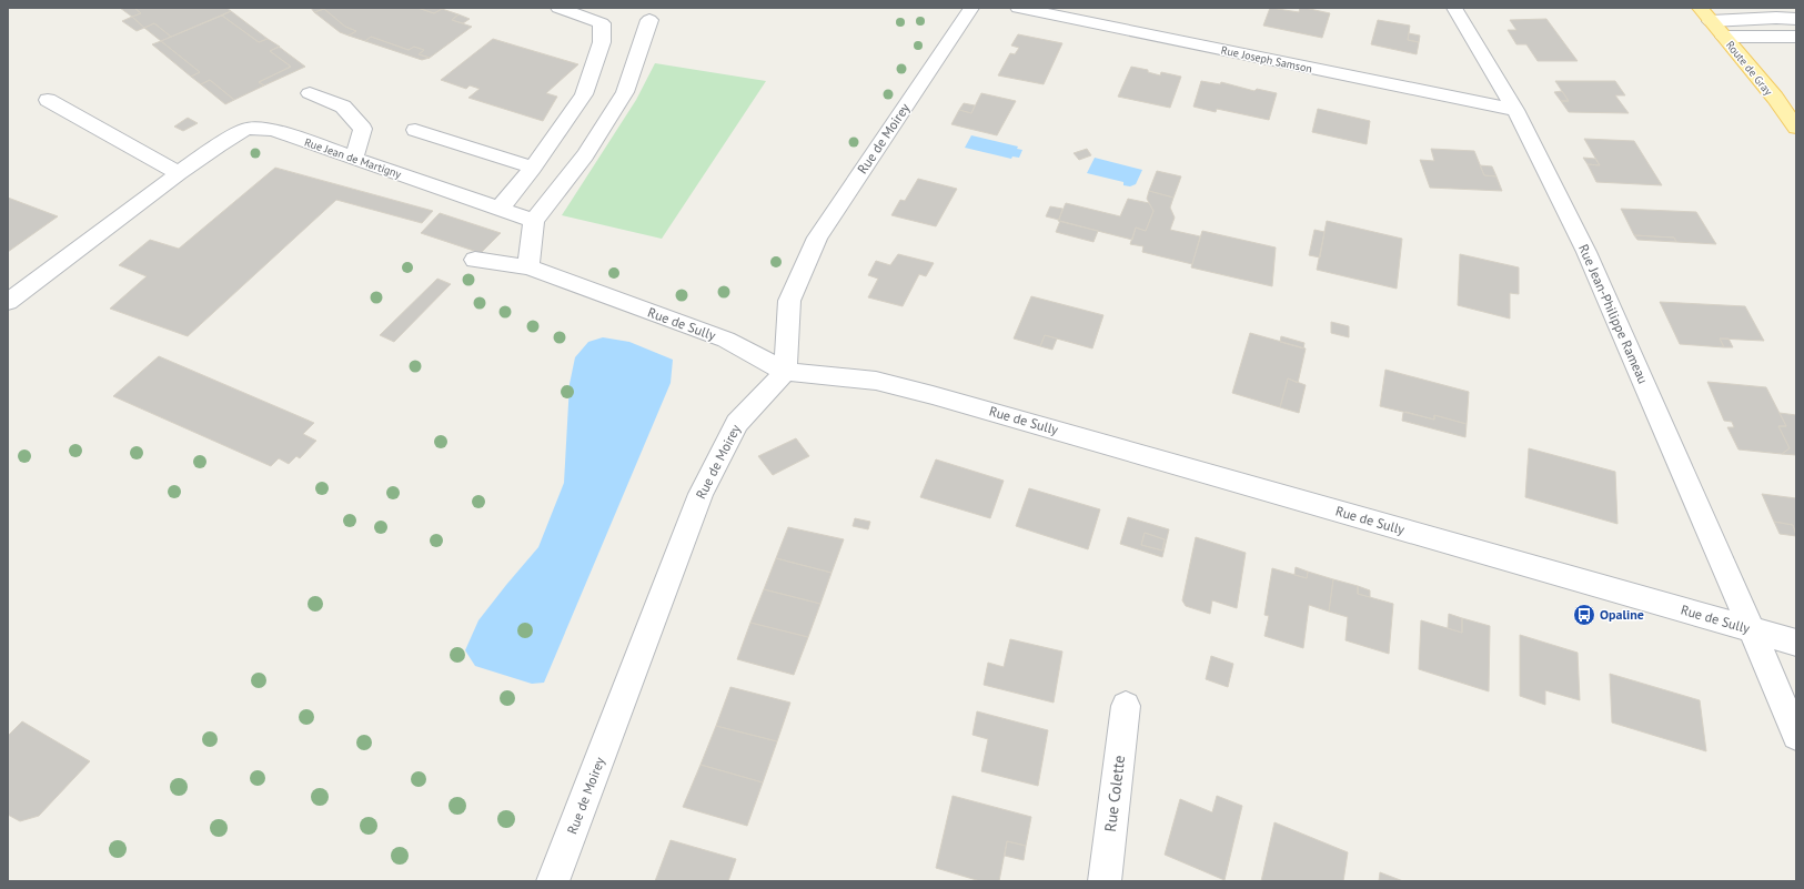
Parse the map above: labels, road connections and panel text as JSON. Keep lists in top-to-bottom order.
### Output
{
  "streets": {
    "main road": ["Route de Gray"],
    "street": [
      "Rue Joseph Samson",
      "Rue de Moirey",
      "Rue Jean de Martigny",
      "Rue Jean-Philippe Rameau",
      "Rue de Sully",
      "Rue Colette"
    ]
  },
  "crossings": [
    ["Rue Joseph Samson", "Rue Jean-Philippe Rameau"],
    ["Rue de Moirey", "Rue de Sully"],
    ["Rue Jean-Philippe Rameau", "Rue de Sully"]
  ],
  "places": {
    "bus stop": ["Opaline"]
  }
}
